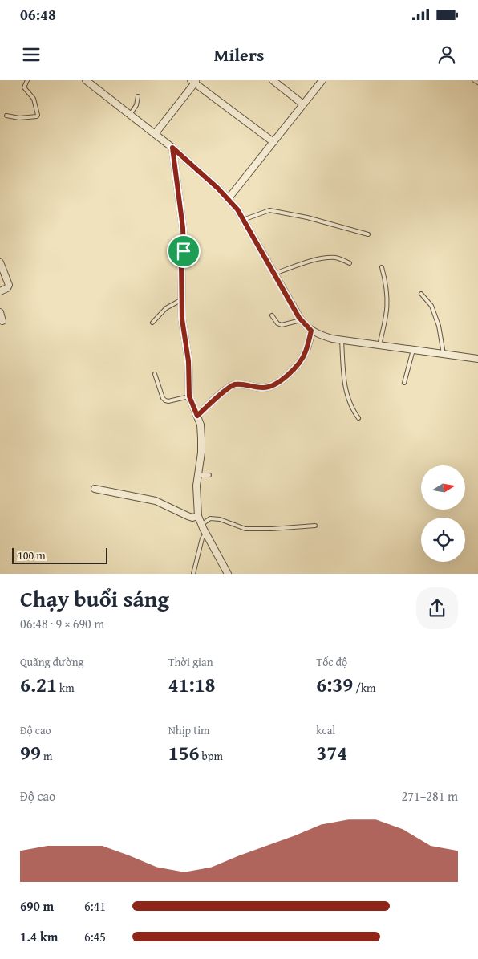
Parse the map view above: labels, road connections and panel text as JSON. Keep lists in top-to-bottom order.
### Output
{
  "scale_bar": "100 m",
  "north": "right",
  "page": {
    "status": "06:48",
    "header": "Milers",
    "scale": "100 m",
    "heading": ["Chạy buổi sáng", "06:48 · 9 × 690 m"],
    "stats": [
      ["Quãng đường", "6.21 km"],
      ["Thời gian", "41:18"],
      ["Tốc độ", "6:39 /km"],
      ["Độ cao", "99 m"],
      ["Nhịp tim", "156 bpm"],
      ["kcal", "374"]
    ],
    "chart": ["Độ cao", "271–281 m"],
    "list": [
      {
        "name": "690 m",
        "note": "6:41"
      },
      {
        "name": "1.4 km",
        "note": "6:45"
      }
    ]
  }
}
